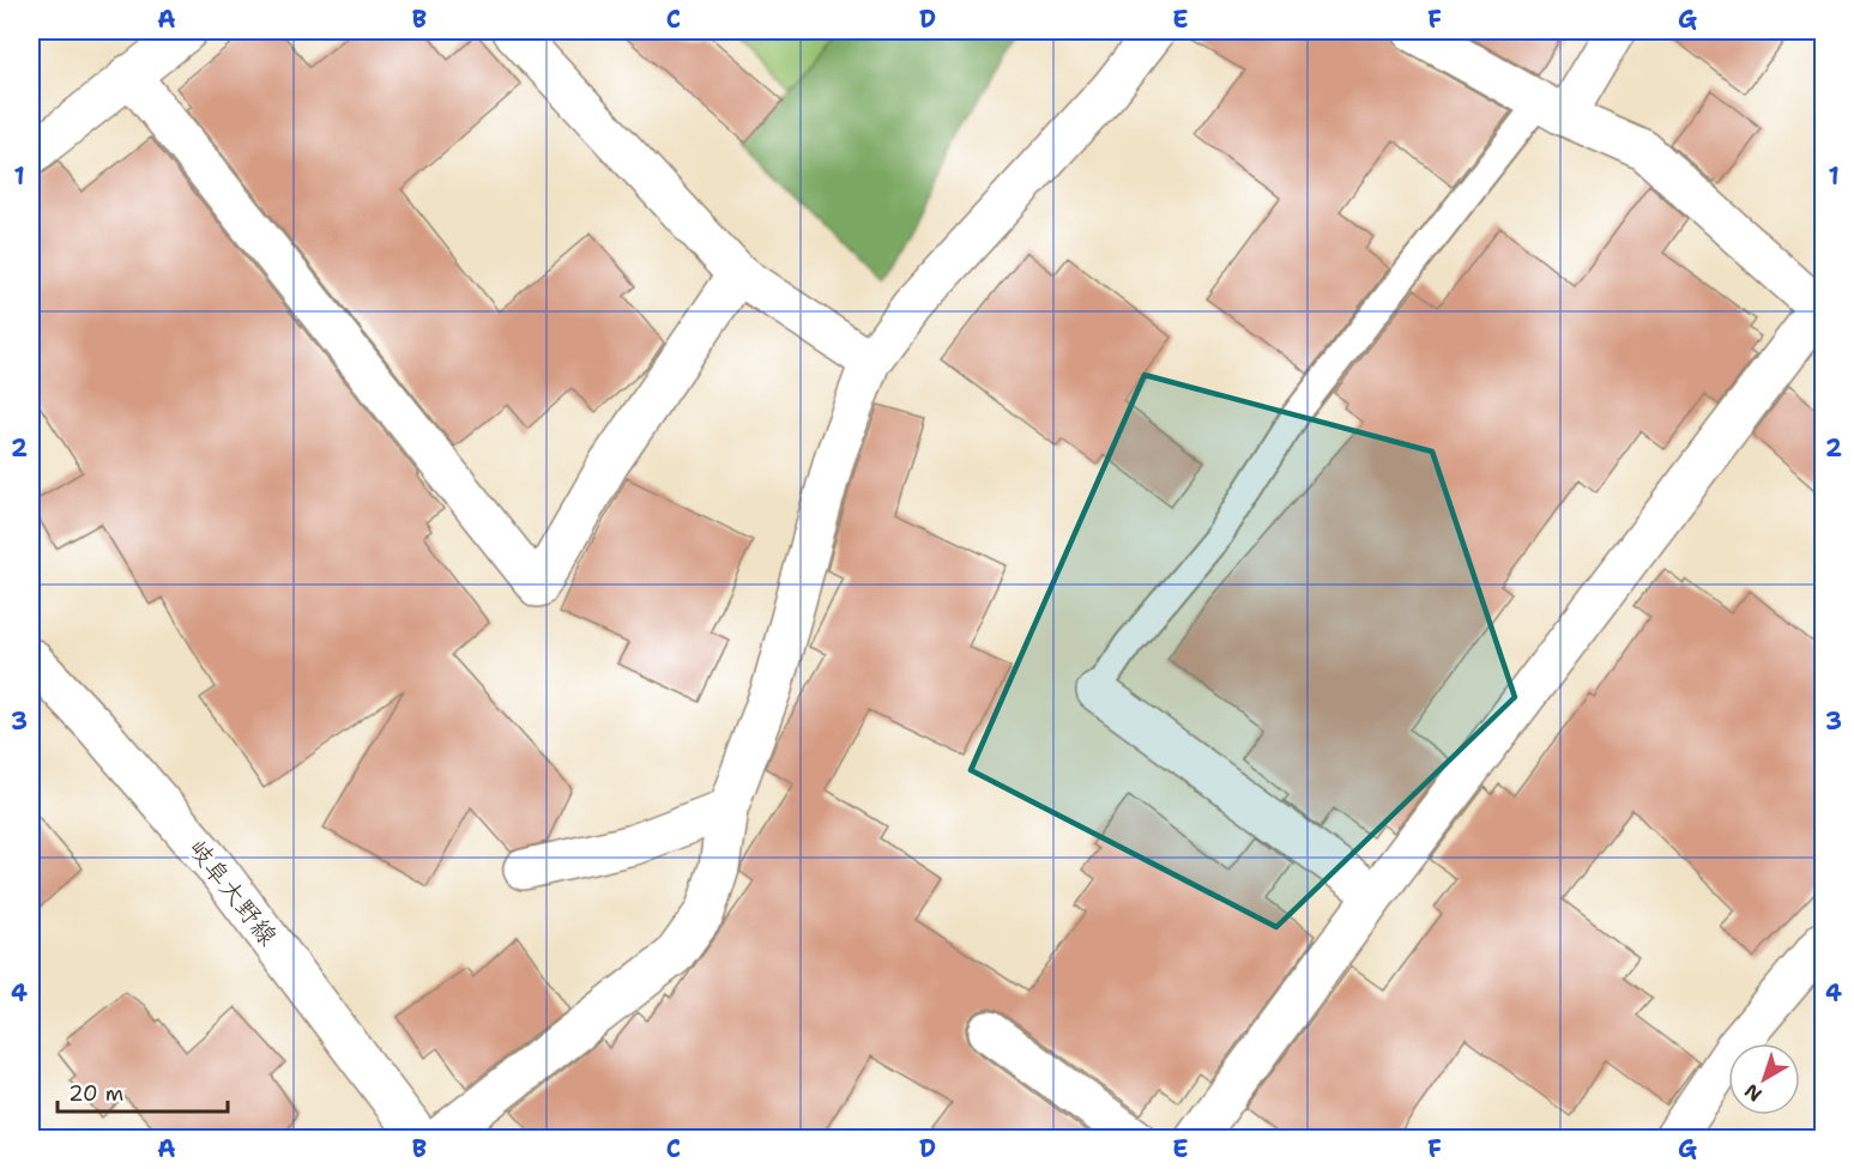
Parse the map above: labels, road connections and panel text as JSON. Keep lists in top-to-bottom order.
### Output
{
  "streets": {
    "street": ["岐阜大野線"]
  },
  "scale_bar": "20 m",
  "north": "bottom left",
  "grid": {
    "columns": [
      "A",
      "B",
      "C",
      "D",
      "E",
      "F",
      "G"
    ],
    "rows": [
      "1",
      "2",
      "3",
      "4"
    ]
  }
}
